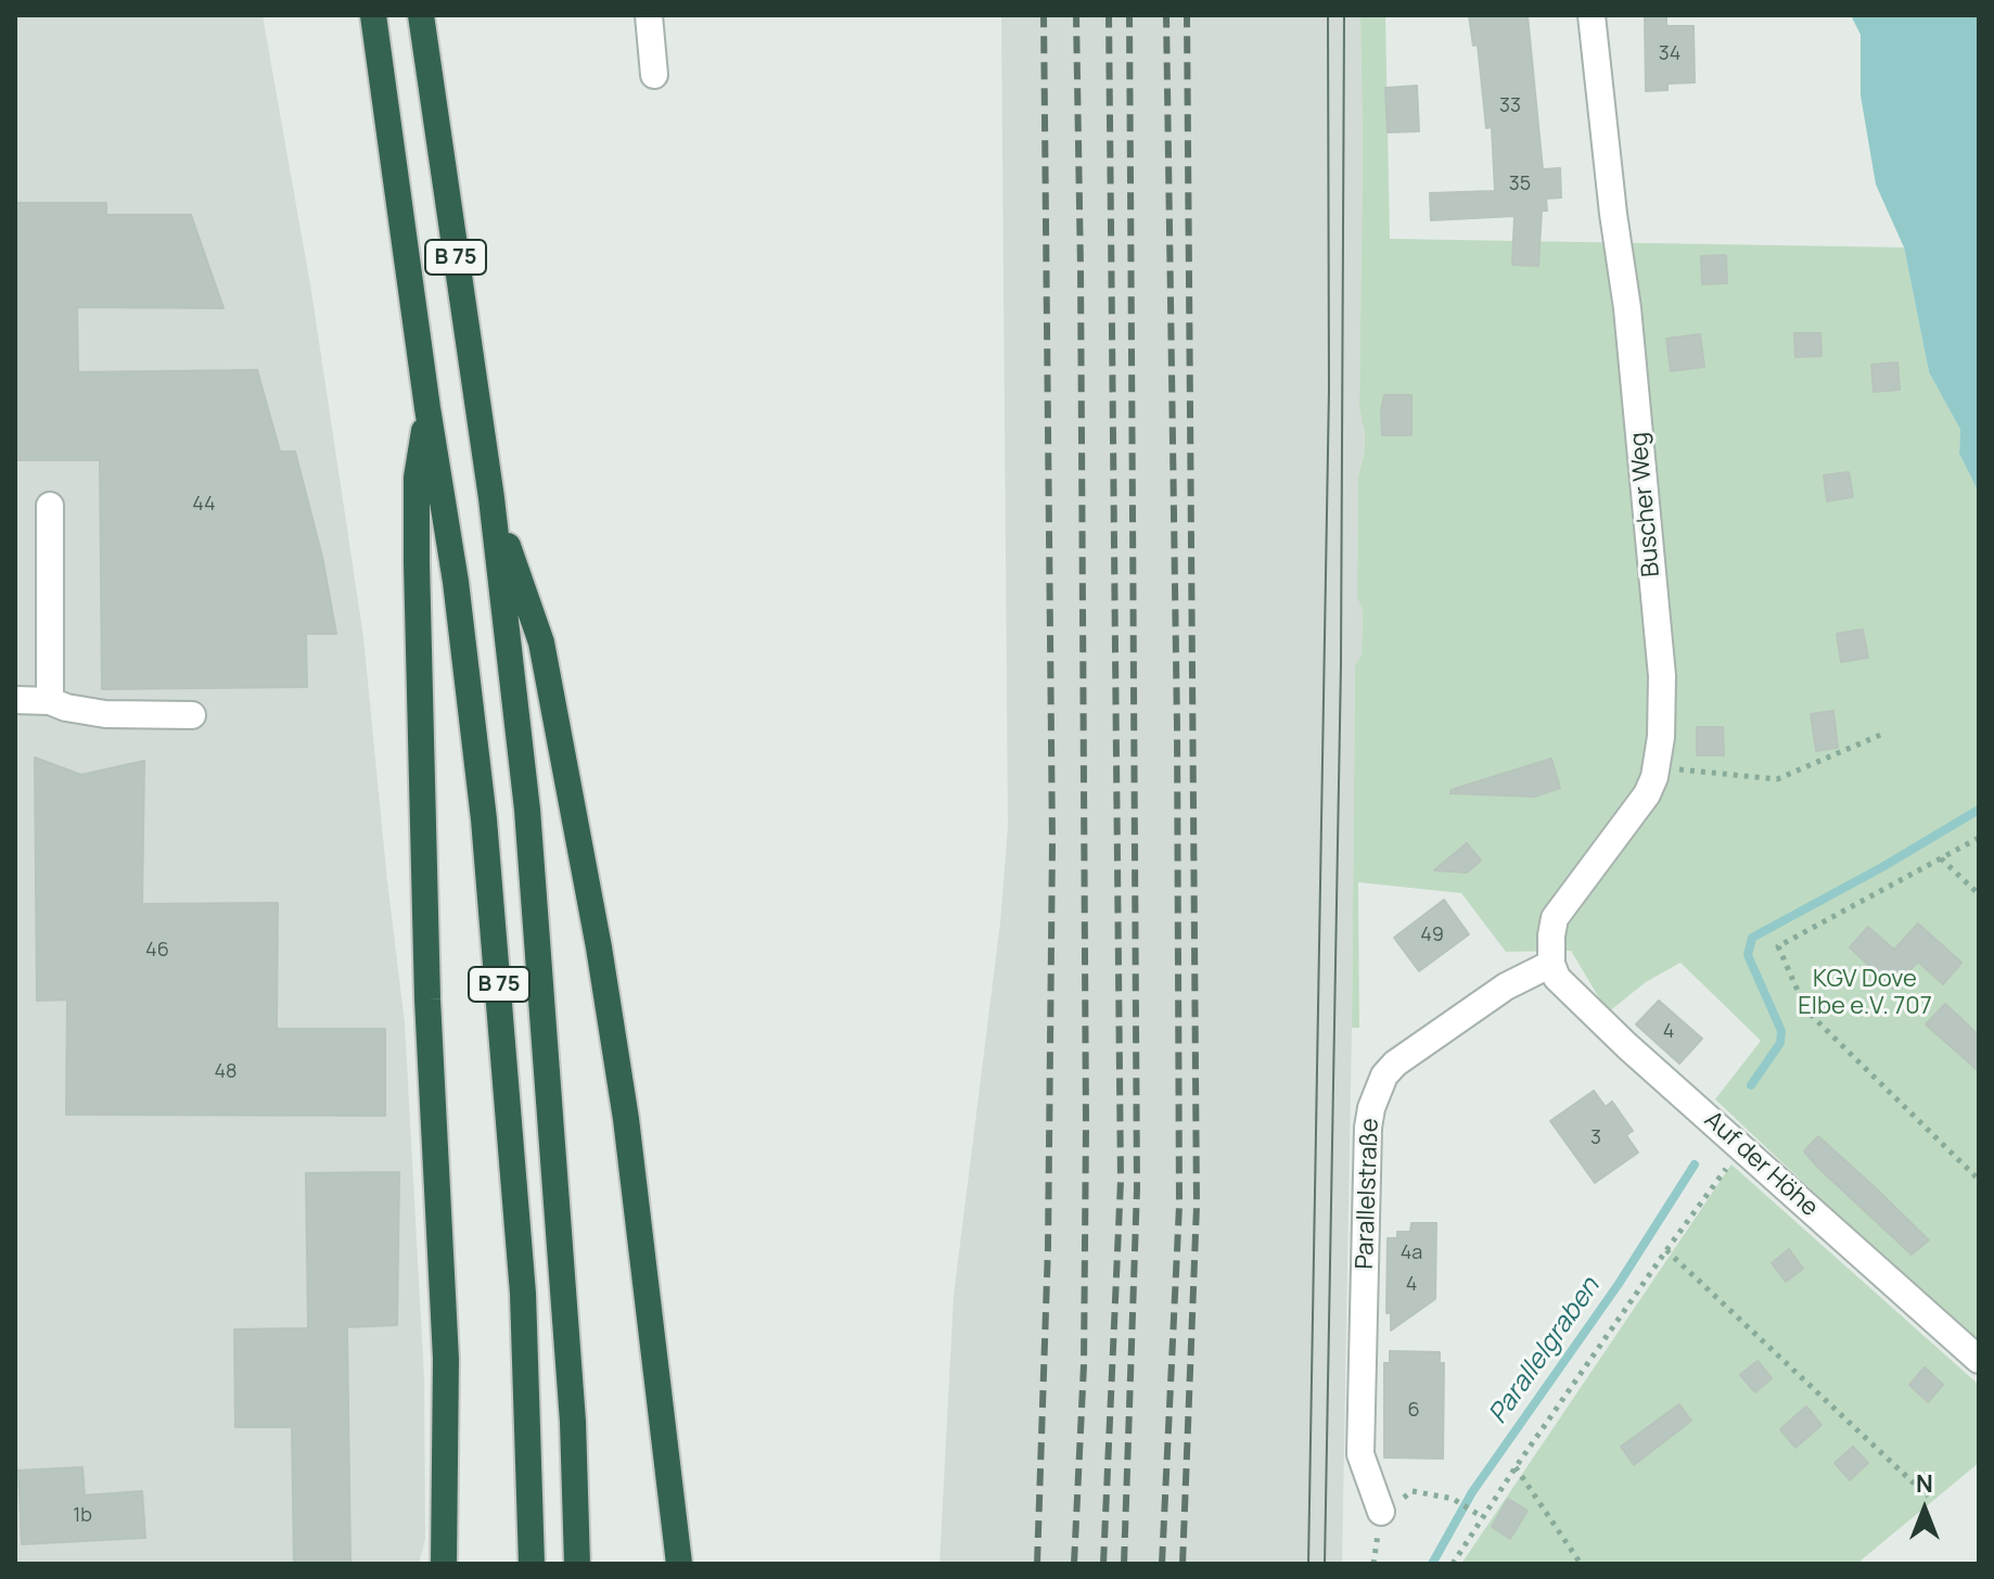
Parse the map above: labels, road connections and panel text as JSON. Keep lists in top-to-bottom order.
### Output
{
  "streets": {
    "highway": ["B 75"],
    "street": ["Buscher Weg", "Auf der Höhe", "Parallelstraße"]
  },
  "crossings": [
    ["Buscher Weg", "Auf der Höhe"],
    ["Buscher Weg", "Parallelstraße"],
    ["Auf der Höhe", "Parallelstraße"]
  ],
  "water": ["Parallelgraben"],
  "parks": ["KGV Dove Elbe e.V. 707"],
  "house_numbers": [
    "34",
    "33",
    "35",
    "44",
    "49",
    "46",
    "4",
    "48",
    "3",
    "4a",
    "4",
    "6",
    "1b"
  ],
  "north": "top"
}
